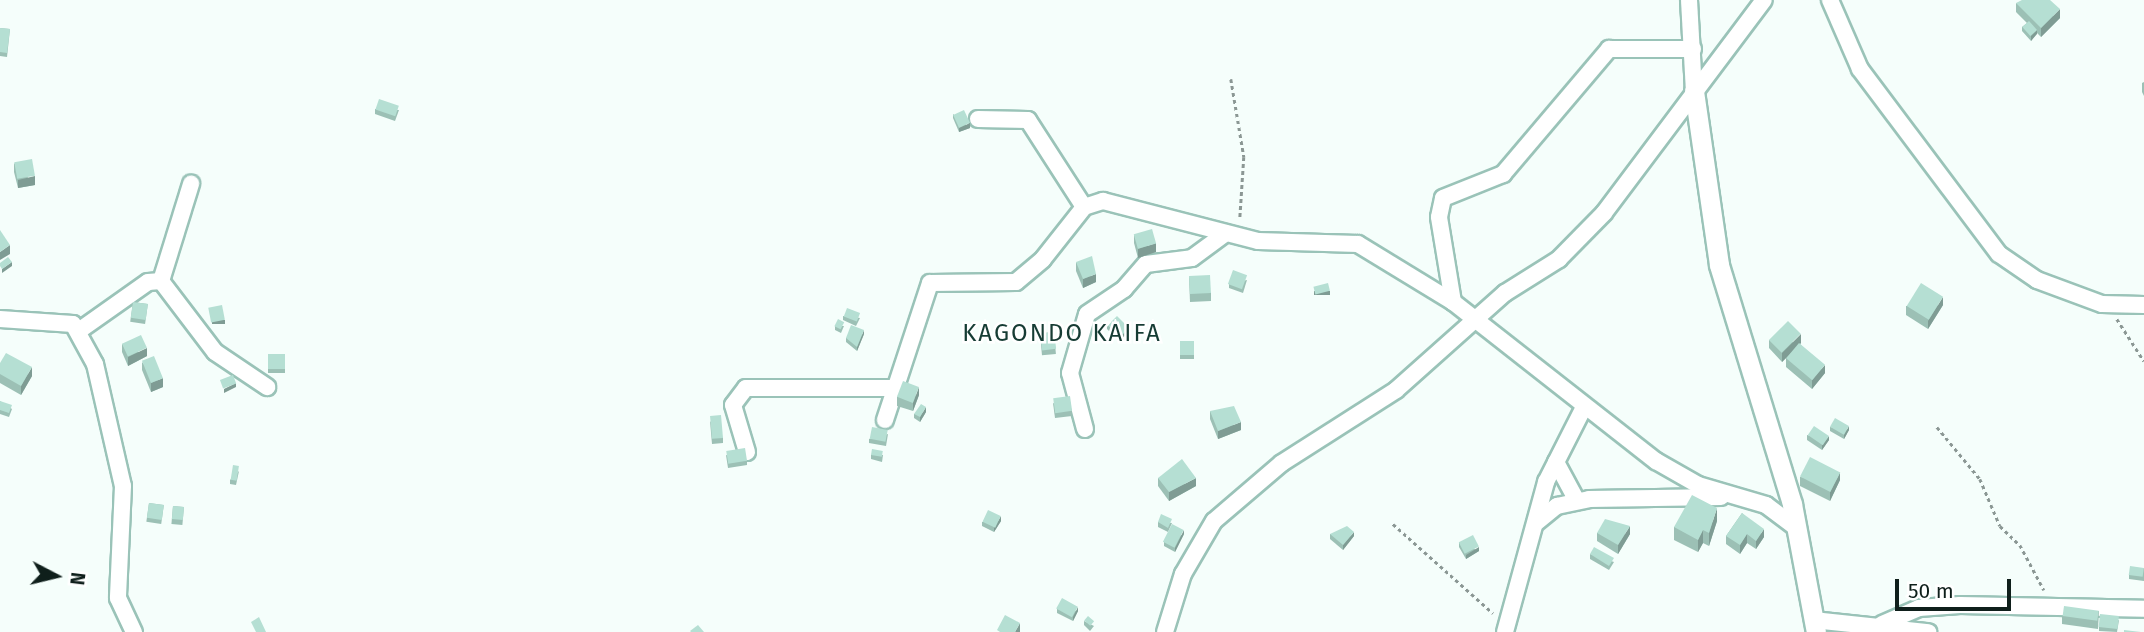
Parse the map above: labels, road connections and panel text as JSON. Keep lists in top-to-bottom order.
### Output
{
  "districts": ["KAGONDO KAIFA"],
  "scale_bar": "50 m",
  "north": "right"
}
